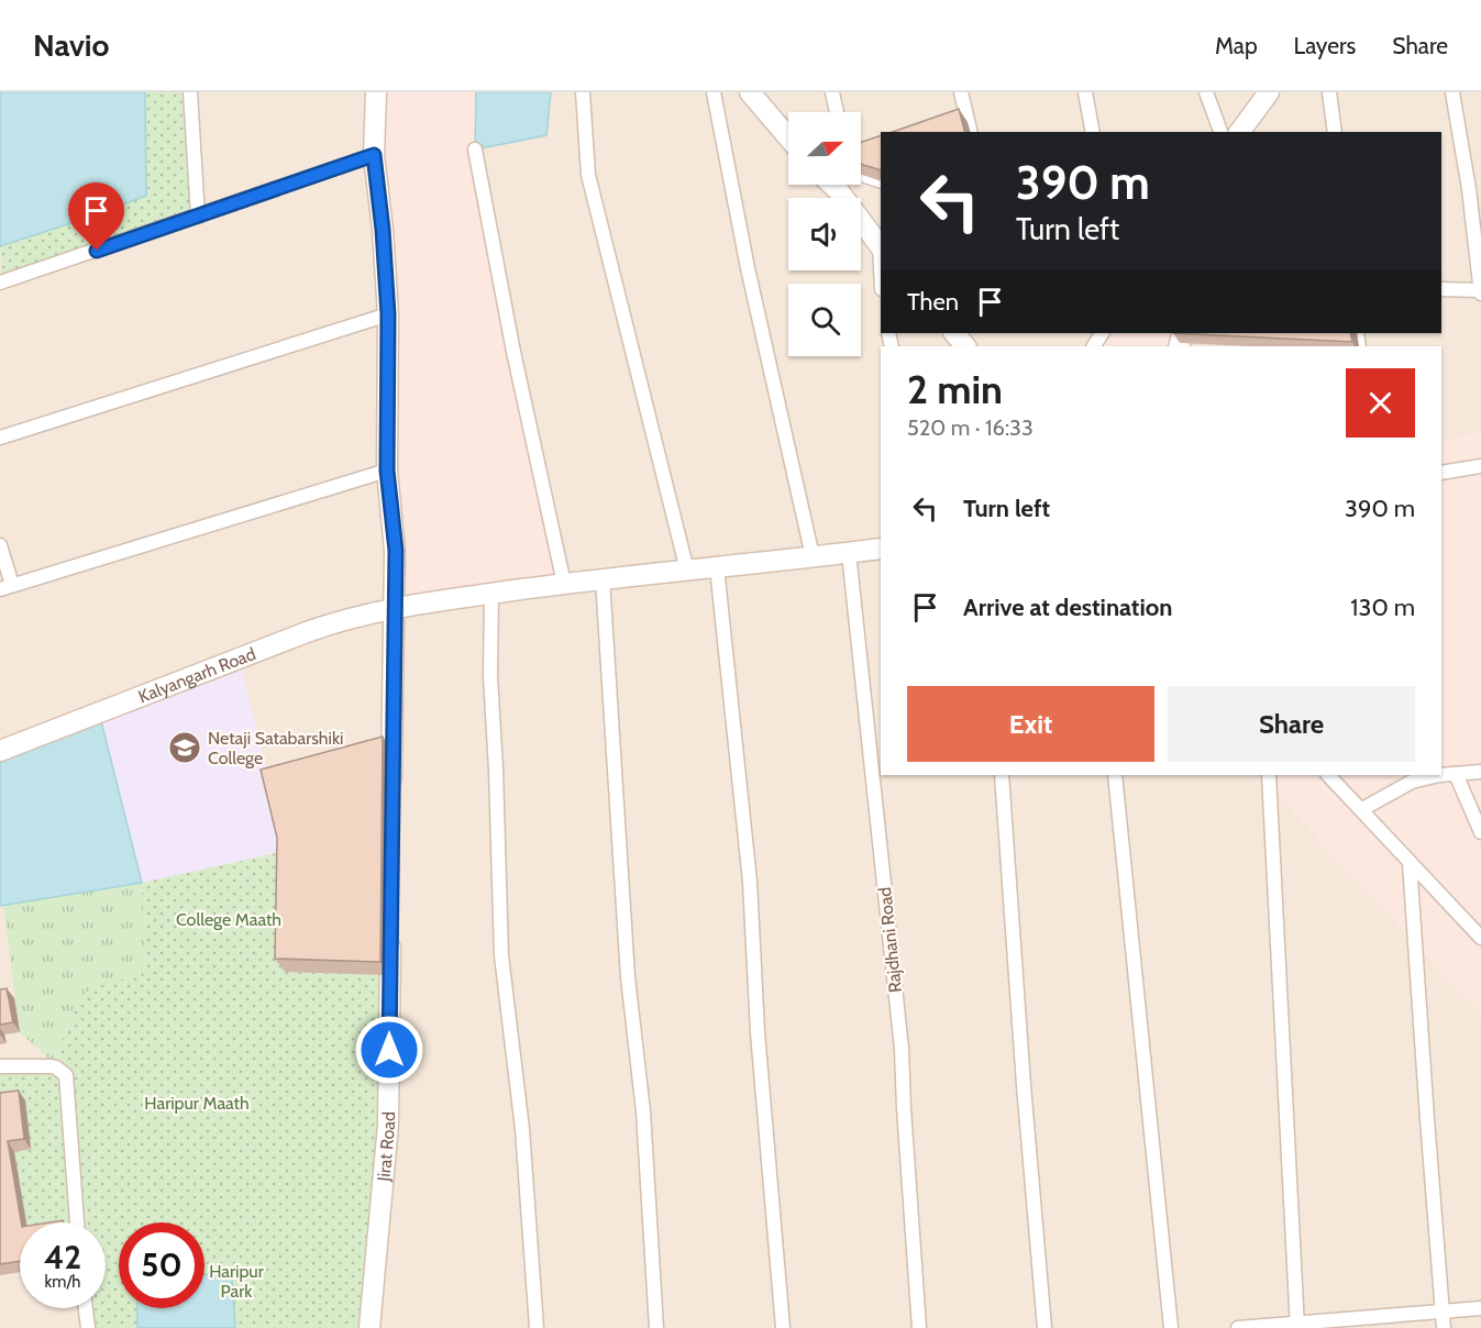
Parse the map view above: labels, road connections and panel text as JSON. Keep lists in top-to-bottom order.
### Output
{
  "streets": {
    "main road": ["Kalyangarh Road", "Jirat Road"],
    "street": ["Rajdhani Road"]
  },
  "crossings": [
    ["Kalyangarh Road", "Rajdhani Road"]
  ],
  "parks": ["College Maath", "Haripur Maath", "Haripur Park"],
  "places": {
    "school or university": ["Netaji Satabarshiki College"]
  },
  "north": "right",
  "page": {
    "header": "Navio",
    "nav": ["Map", "Layers", "Share"],
    "turn": ["390 m", "Turn left"],
    "then": "Then",
    "heading": ["2 min", "520 m · 16:33"],
    "list": [
      {
        "name": "Turn left",
        "value": "390 m"
      },
      {
        "name": "Arrive at destination",
        "value": "130 m"
      }
    ],
    "buttons": ["Exit", "Share"],
    "speed": "42 km/h",
    "limit": "50"
  }
}
